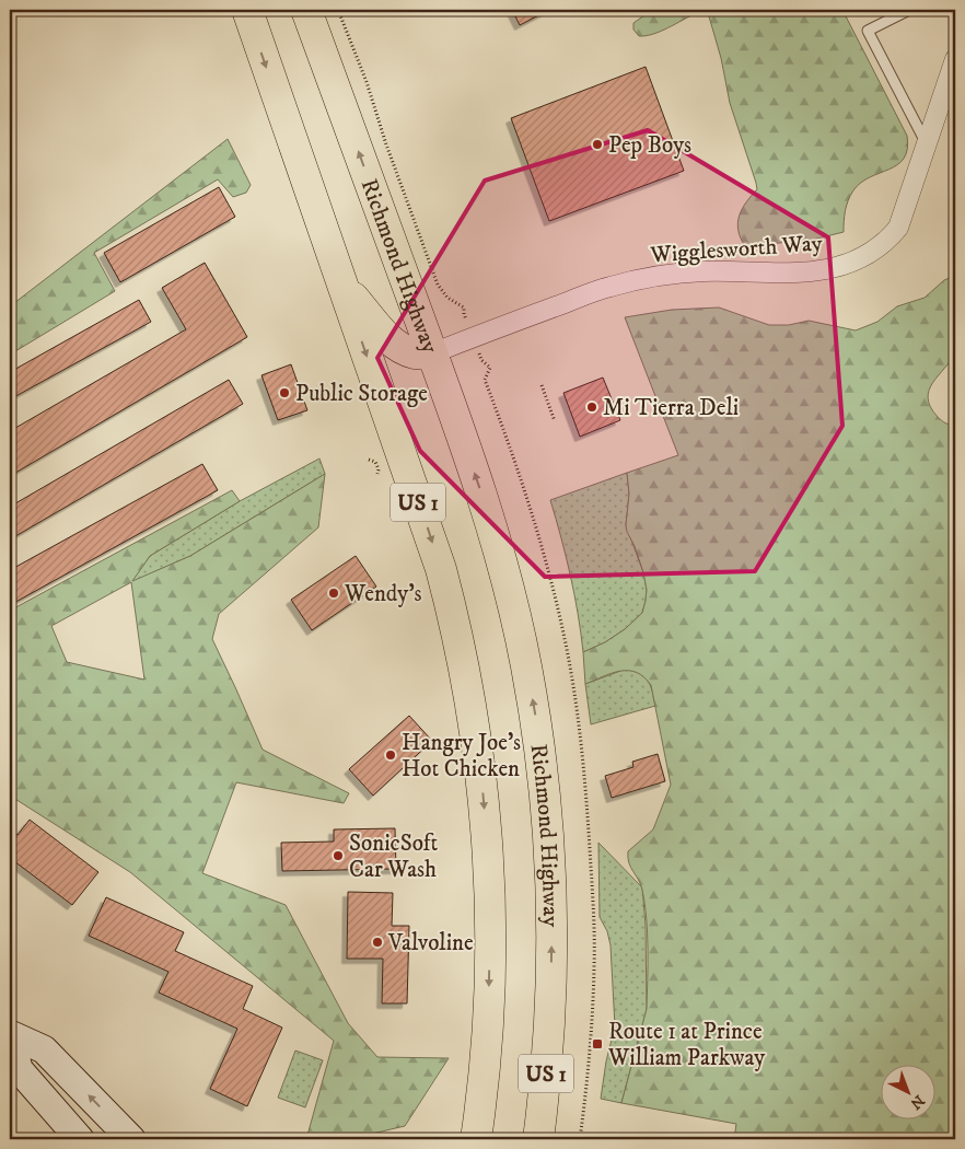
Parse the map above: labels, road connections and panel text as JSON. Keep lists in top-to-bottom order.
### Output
{
  "streets": {
    "main road": ["Richmond Highway", "US 1"],
    "street": ["Wigglesworth Way"]
  },
  "crossings": [
    ["Wigglesworth Way", "Richmond Highway"]
  ],
  "places": {
    "other": [
      "Pep Boys",
      "Public Storage",
      "Mi Tierra Deli",
      "Wendy's",
      "Hangry Joe's Hot Chicken",
      "SonicSoft Car Wash",
      "Valvoline"
    ],
    "transit": ["Route 1 at Prince William Parkway"]
  },
  "north": "bottom right"
}
